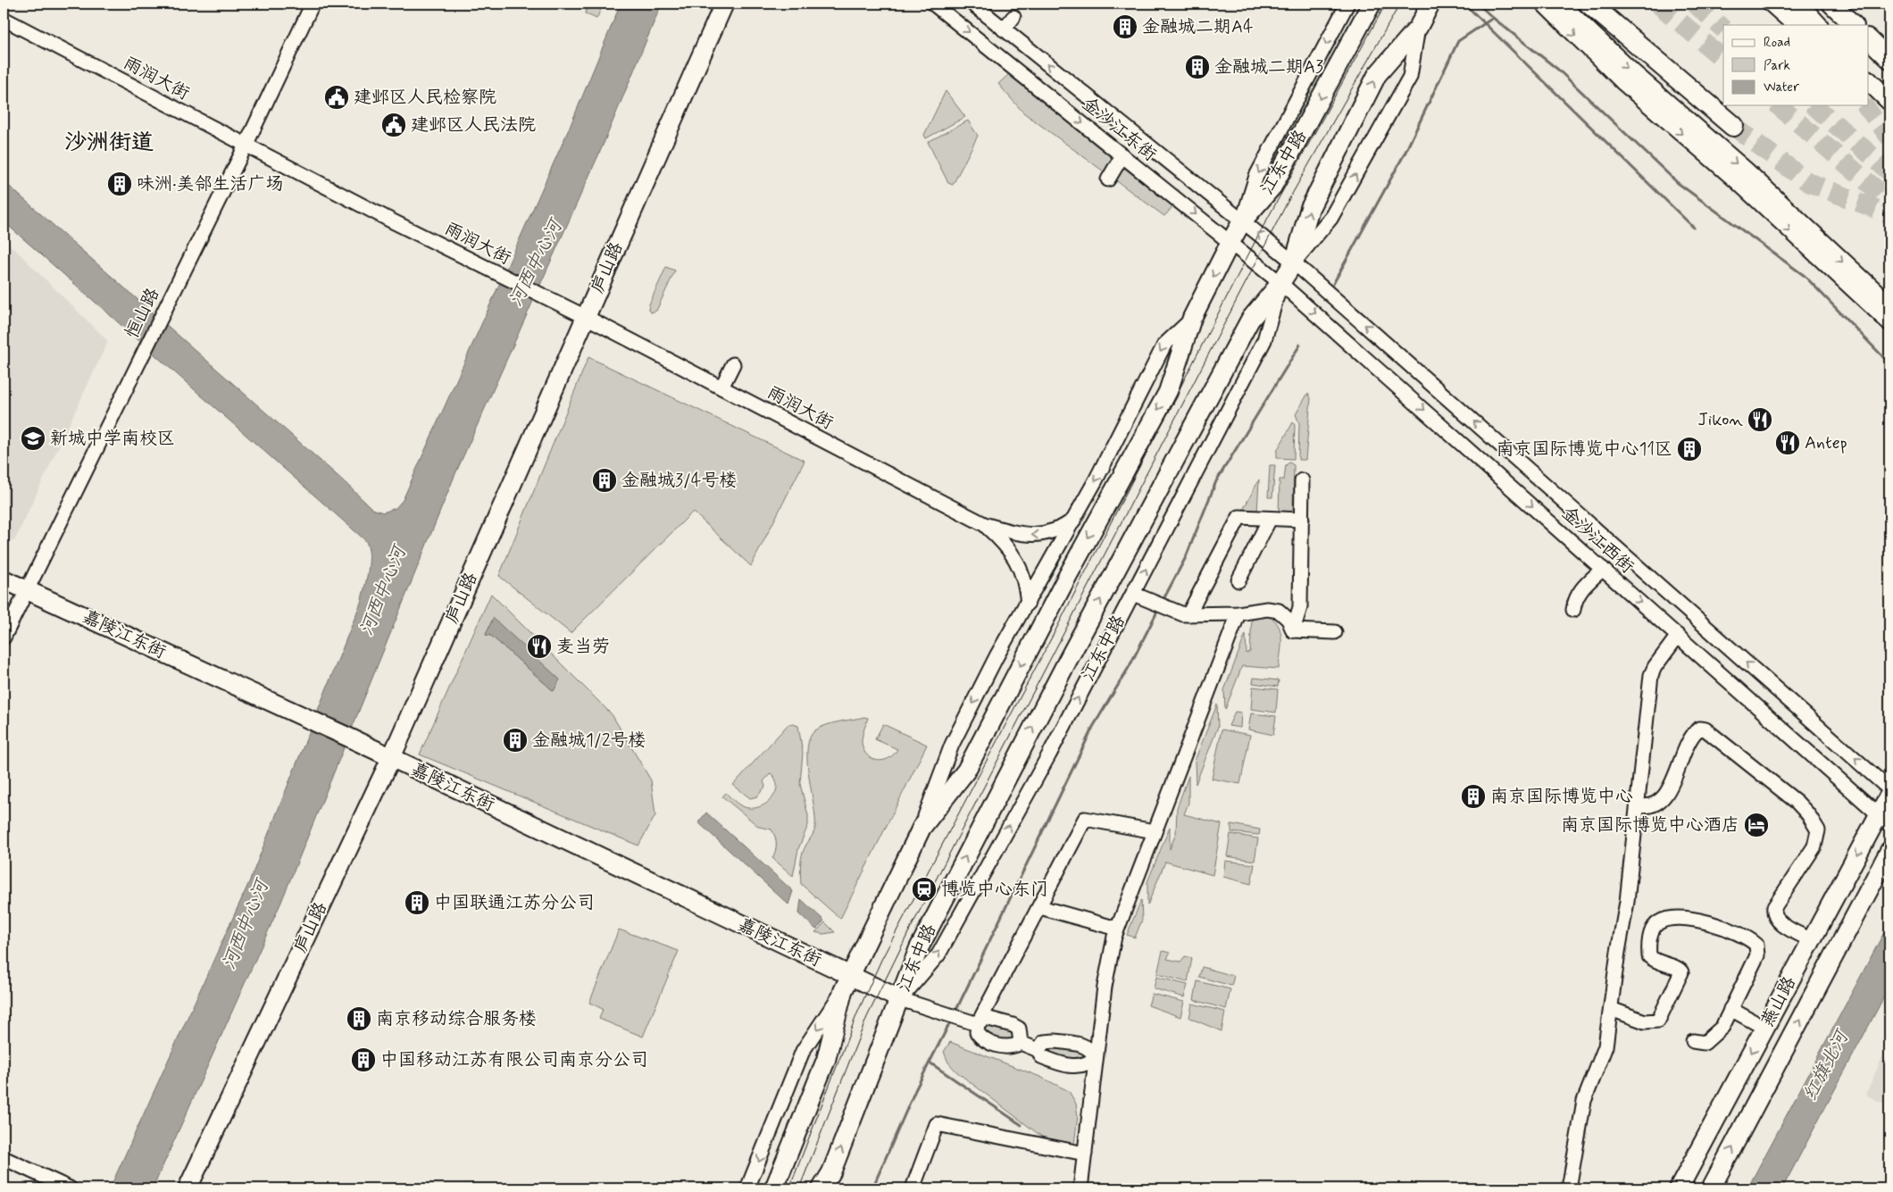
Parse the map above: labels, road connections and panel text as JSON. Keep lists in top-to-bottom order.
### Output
{
  "streets": {
    "main road": [
      "江东中路",
      "庐山路",
      "嘉陵江东街",
      "燕山路"
    ],
    "street": [
      "雨润大街",
      "金沙江东街",
      "恒山路",
      "金沙江西街"
    ]
  },
  "crossings": [
    ["雨润大街", "庐山路"],
    ["雨润大街", "恒山路"],
    ["金沙江东街", "江东中路"],
    ["金沙江东街", "金沙江西街"],
    ["江东中路", "金沙江西街"],
    ["江东中路", "嘉陵江东街"],
    ["庐山路", "嘉陵江东街"],
    ["恒山路", "嘉陵江东街"],
    ["金沙江西街", "燕山路"]
  ],
  "districts": ["沙洲街道"],
  "water": ["河西中心河", "红旗北河"],
  "places": {
    "building": [
      "金融城二期A4",
      "金融城二期A3",
      "味洲·美邻生活广场",
      "南京国际博览中心11区",
      "金融城3/4号楼",
      "金融城1/2号楼",
      "南京国际博览中心",
      "中国联通江苏分公司",
      "南京移动综合服务楼",
      "中国移动江苏有限公司南京分公司"
    ],
    "public building": ["建邺区人民检察院", "建邺区人民法院"],
    "restaurant": ["Jikon", "Antep", "麦当劳"],
    "school or university": ["新城中学南校区"],
    "hotel": ["南京国际博览中心酒店"],
    "station": ["博览中心东门"]
  },
  "legend": ["Road", "Park", "Water"]
}
